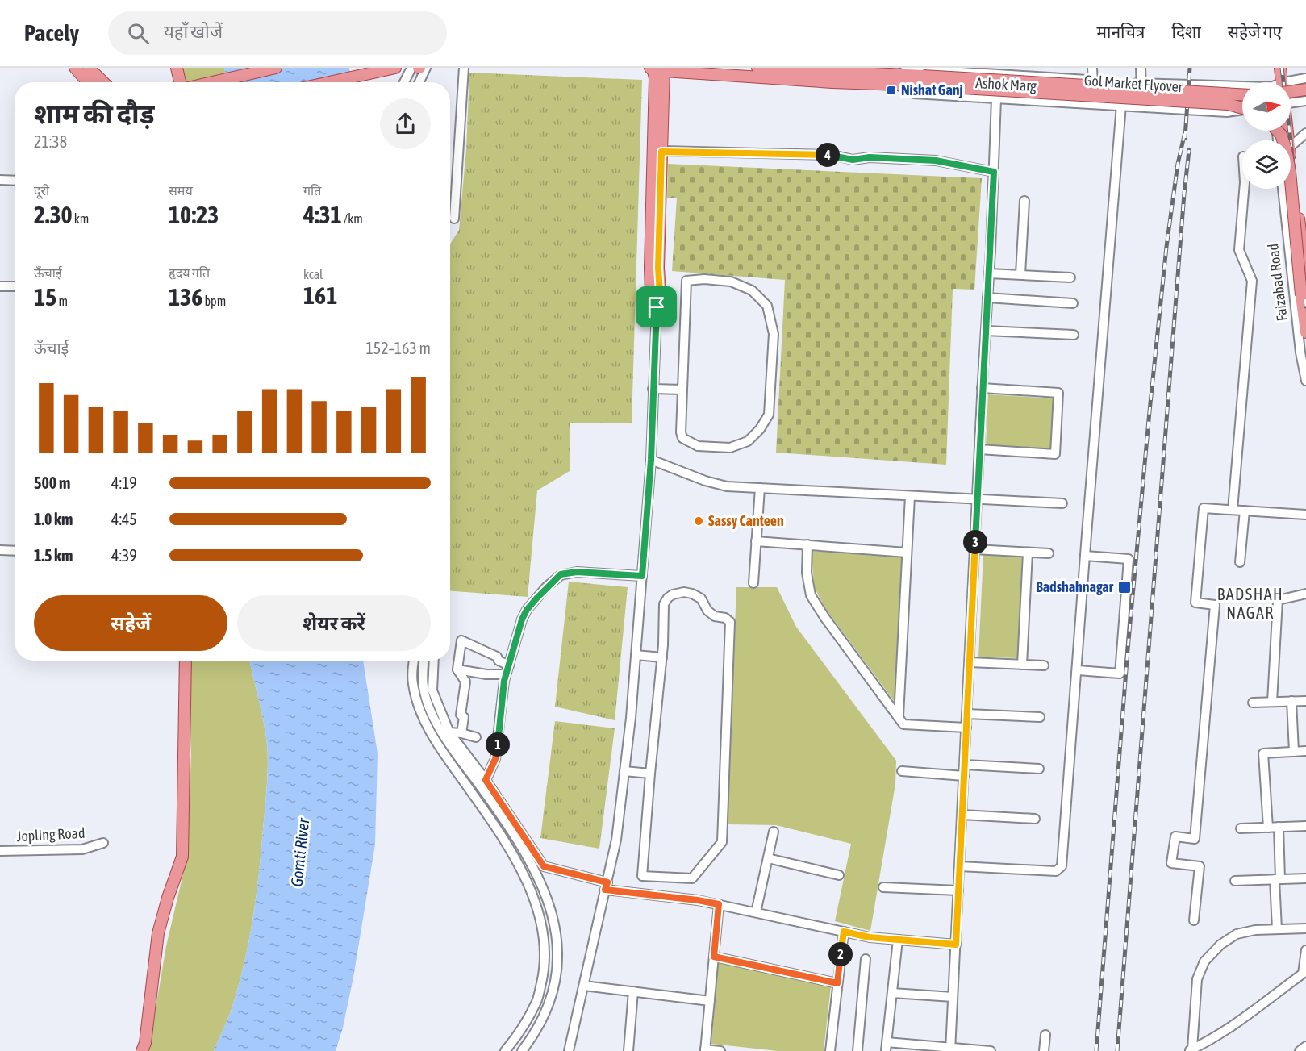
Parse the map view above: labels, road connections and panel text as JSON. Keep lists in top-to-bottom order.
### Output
{
  "streets": {
    "main road": ["Gol Market Flyover", "Ashok Marg", "Faizabad Road"],
    "street": ["Jopling Road"]
  },
  "crossings": [
    ["Gol Market Flyover", "Ashok Marg"]
  ],
  "districts": ["BADSHAH NAGAR"],
  "water": ["Gomti River"],
  "places": {
    "transit": ["Nishat Ganj", "Badshahnagar"],
    "other": ["Sassy Canteen"]
  },
  "north": "right",
  "page": {
    "header": "Pacely",
    "search": "यहाँ खोजें",
    "nav": ["मानचित्र", "दिशा", "सहेजे गए"],
    "heading": ["शाम की दौड़", "21:38"],
    "pins": [
      "4",
      "3",
      "1",
      "2"
    ],
    "stats": [
      ["दूरी", "2.30 km"],
      ["समय", "10:23"],
      ["गति", "4:31 /km"],
      ["ऊँचाई", "15 m"],
      ["हृदय गति", "136 bpm"],
      ["kcal", "161"]
    ],
    "chart": ["ऊँचाई", "152–163 m"],
    "list": [
      {
        "name": "500 m",
        "note": "4:19"
      },
      {
        "name": "1.0 km",
        "note": "4:45"
      },
      {
        "name": "1.5 km",
        "note": "4:39"
      }
    ],
    "buttons": ["सहेजें", "शेयर करें"]
  }
}
